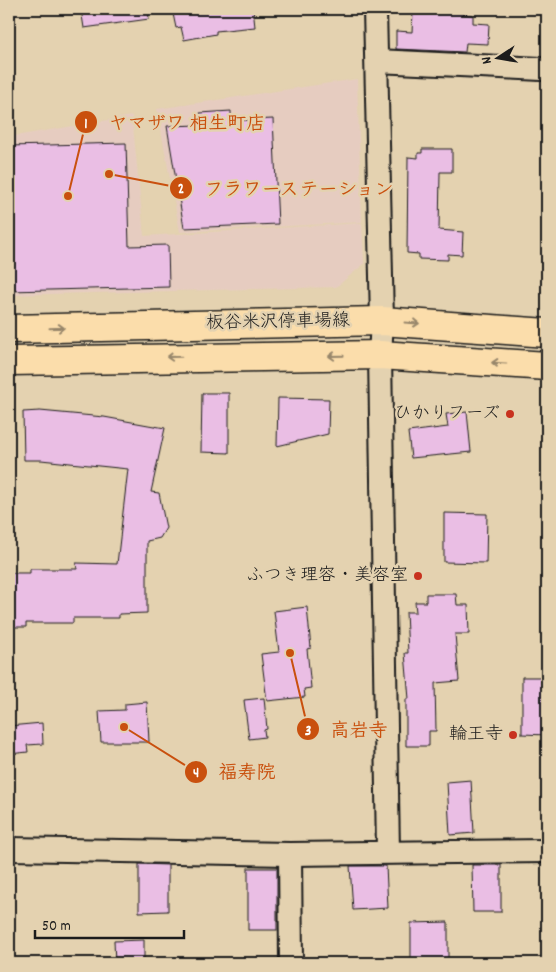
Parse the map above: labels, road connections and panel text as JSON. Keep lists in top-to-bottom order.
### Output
{
  "streets": {
    "main road": ["板谷米沢停車場線"]
  },
  "places": [
    "フラワーステーション",
    "ヤマザワ 相生町店",
    "ひかりフーズ",
    "ふつき理容・美容室",
    "高岩寺",
    "福寿院",
    "輪王寺"
  ],
  "scale_bar": "50 m",
  "north": "left"
}
